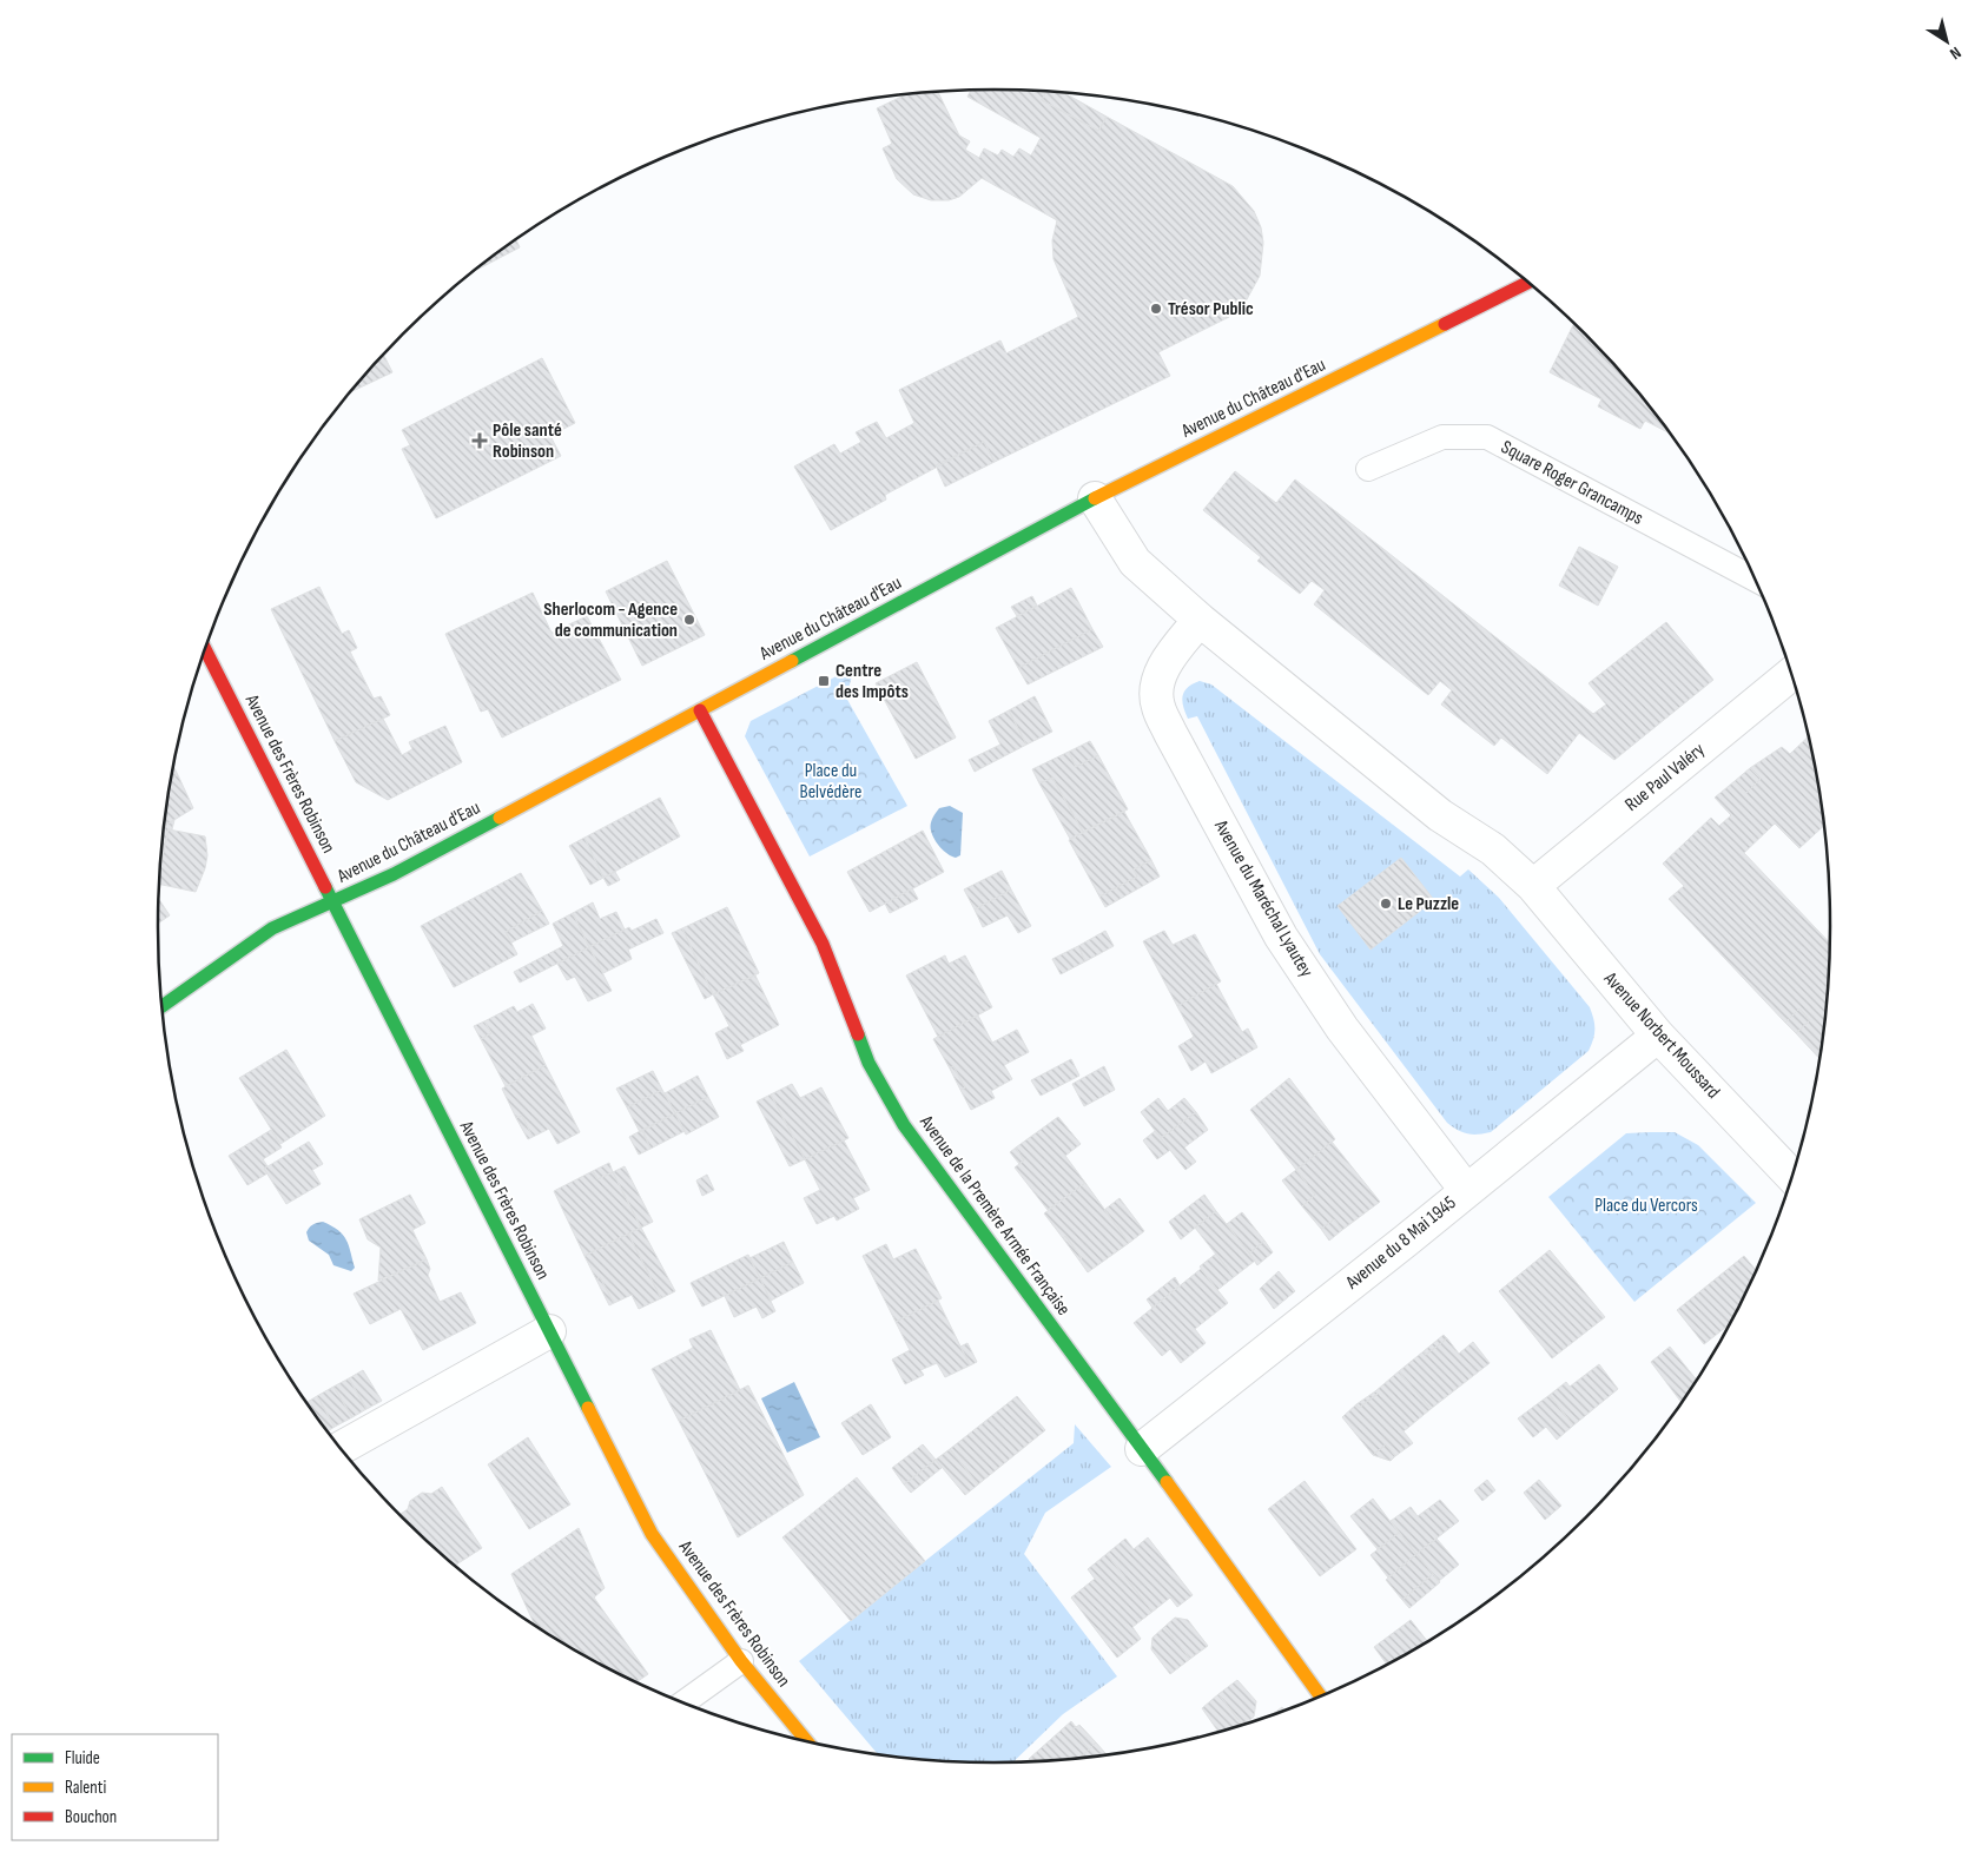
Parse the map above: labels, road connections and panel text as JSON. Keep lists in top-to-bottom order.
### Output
{
  "streets": {
    "street": [
      "Avenue du Château d'Eau",
      "Avenue des Frères Robinson",
      "Rue Paul Valéry",
      "Avenue du Maréchal Lyautey",
      "Avenue Norbert Moussard",
      "Avenue de la Premère Armée Française",
      "Avenue du 8 Mai 1945"
    ],
    "lane": ["Square Roger Grancamps"]
  },
  "crossings": [
    ["Avenue du Château d'Eau", "Avenue des Frères Robinson"],
    ["Avenue du Château d'Eau", "Avenue de la Premère Armée Française"],
    ["Rue Paul Valéry", "Avenue Norbert Moussard"],
    ["Avenue du Maréchal Lyautey", "Avenue du 8 Mai 1945"],
    ["Avenue Norbert Moussard", "Avenue du 8 Mai 1945"],
    ["Avenue de la Premère Armée Française", "Avenue du 8 Mai 1945"]
  ],
  "parks": ["Place du Belvédère", "Place du Vercors"],
  "places": {
    "other": ["Trésor Public", "Sherlocom - Agence de communication", "Le Puzzle"],
    "health": ["Pôle santé Robinson"],
    "transit": ["Centre des Impôts"]
  },
  "legend": ["Fluide", "Ralenti", "Bouchon"],
  "north": "bottom right"
}
